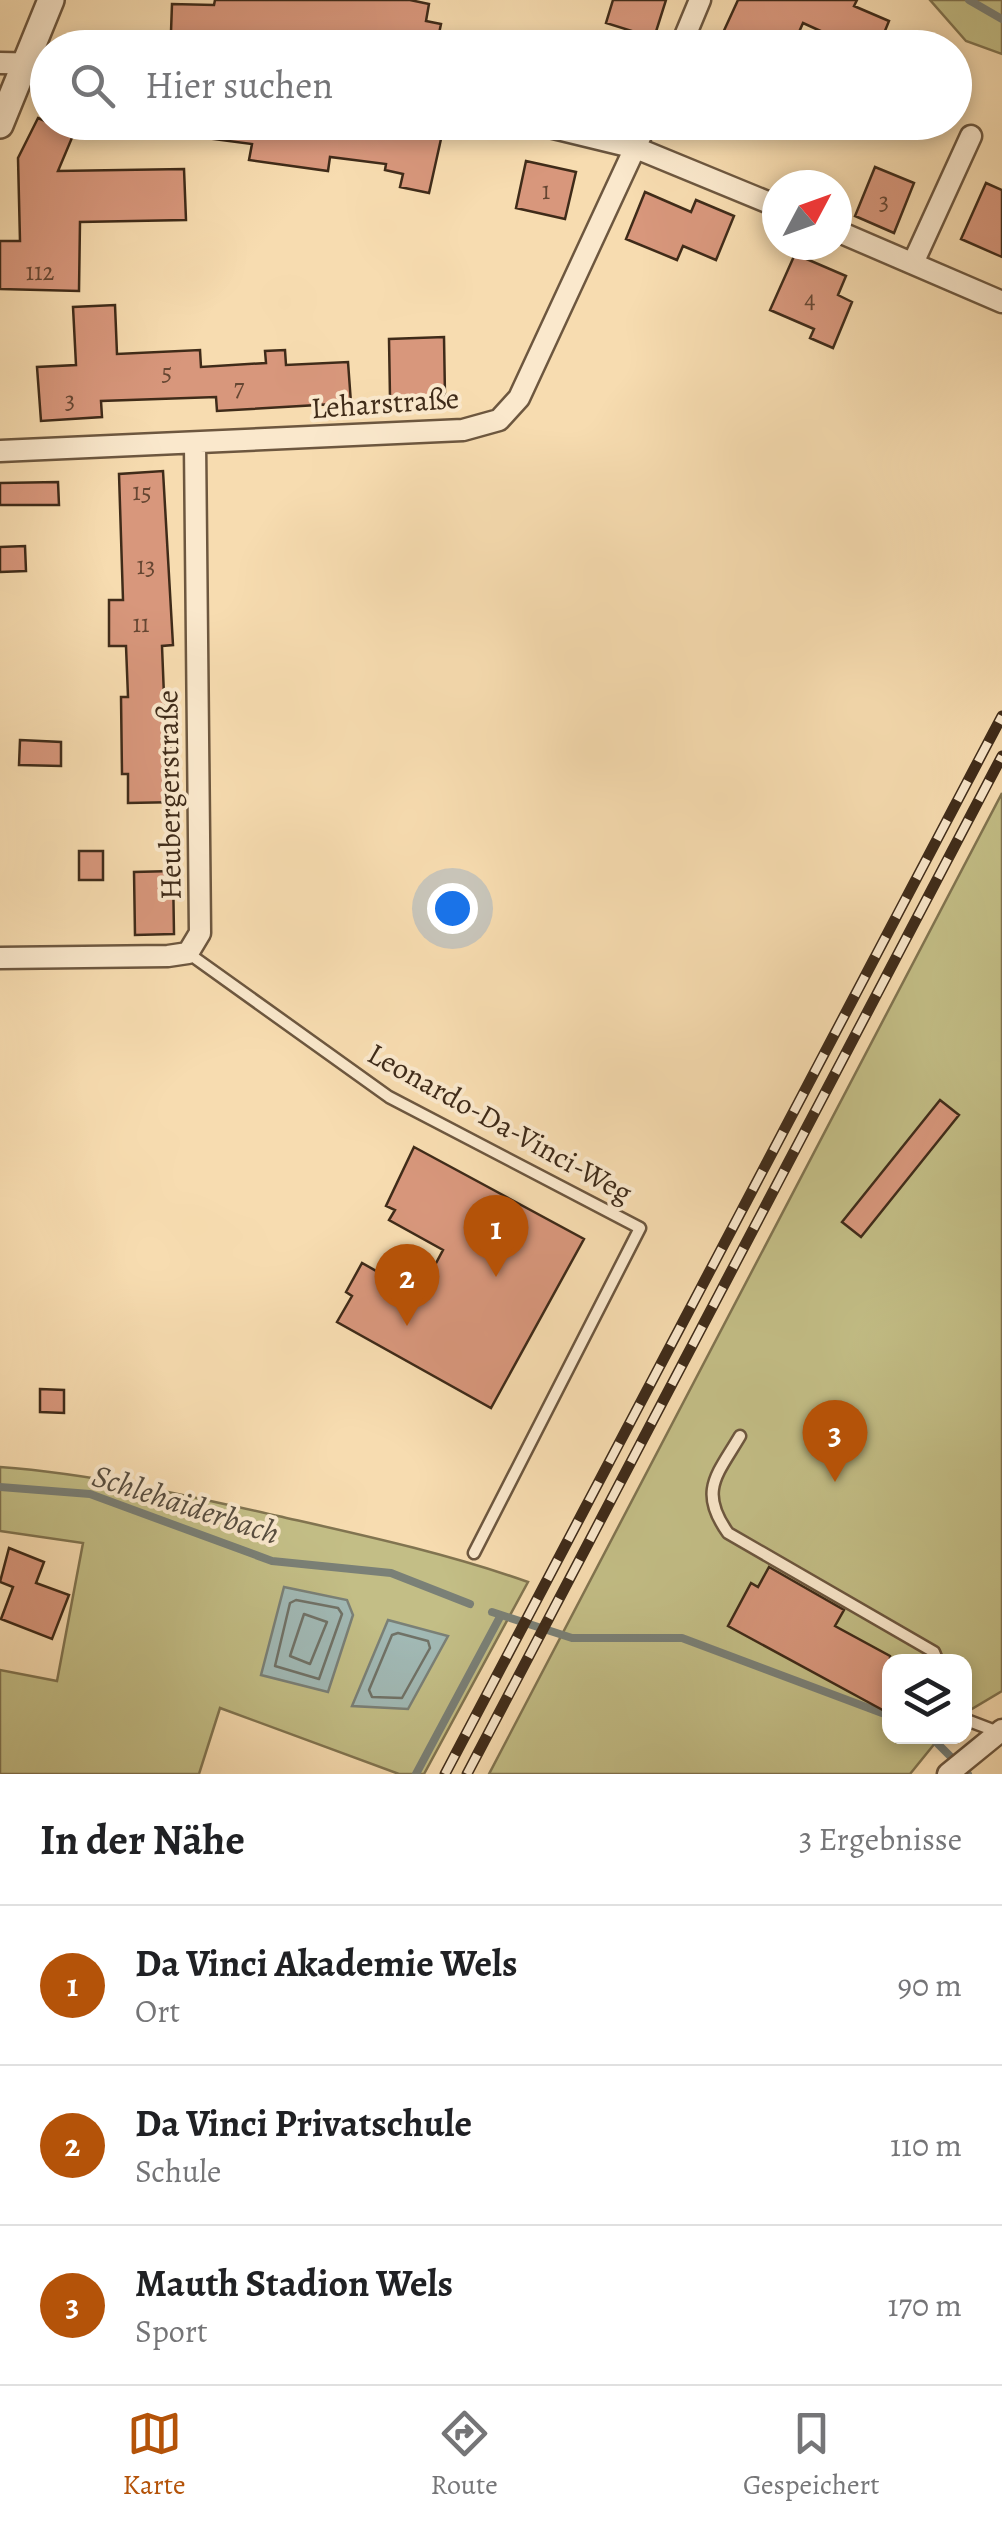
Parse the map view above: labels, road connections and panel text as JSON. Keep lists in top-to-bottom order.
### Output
{
  "streets": {
    "street": ["Leharstraße", "Heubergerstraße"],
    "lane": ["Leonardo-Da-Vinci-Weg"]
  },
  "crossings": [
    ["Leharstraße", "Heubergerstraße"],
    ["Heubergerstraße", "Leonardo-Da-Vinci-Weg"]
  ],
  "water": ["Schlehaiderbach"],
  "house_numbers": [
    "1",
    "3",
    "112",
    "4",
    "5",
    "7",
    "3",
    "15",
    "13",
    "11"
  ],
  "north": "top right",
  "page": {
    "search": "Hier suchen",
    "pins": ["1", "2", "3"],
    "heading": ["In der Nähe", "3 Ergebnisse"],
    "list": [
      {
        "mark": "1",
        "name": "Da Vinci Akademie Wels",
        "note": "Ort",
        "value": "90 m"
      },
      {
        "mark": "2",
        "name": "Da Vinci Privatschule",
        "note": "Schule",
        "value": "110 m"
      },
      {
        "mark": "3",
        "name": "Mauth Stadion Wels",
        "note": "Sport",
        "value": "170 m"
      }
    ],
    "nav": ["Karte", "Route", "Gespeichert"]
  }
}
